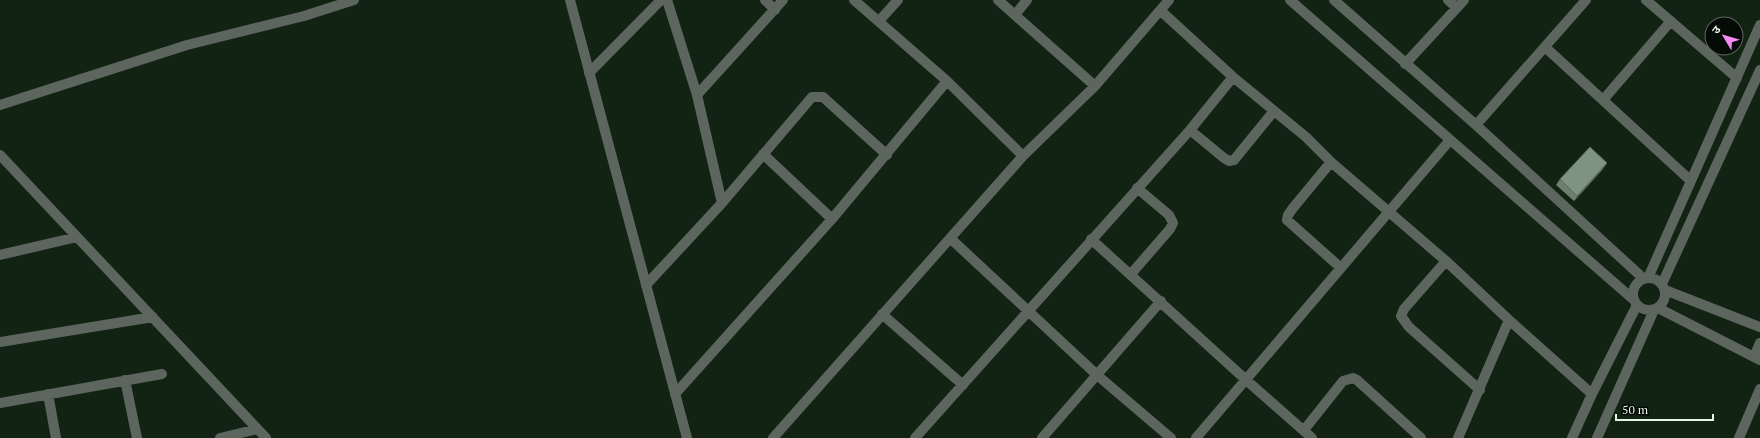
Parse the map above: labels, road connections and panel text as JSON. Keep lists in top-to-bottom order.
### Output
{
  "scale_bar": "50 m",
  "north": "top left"
}
